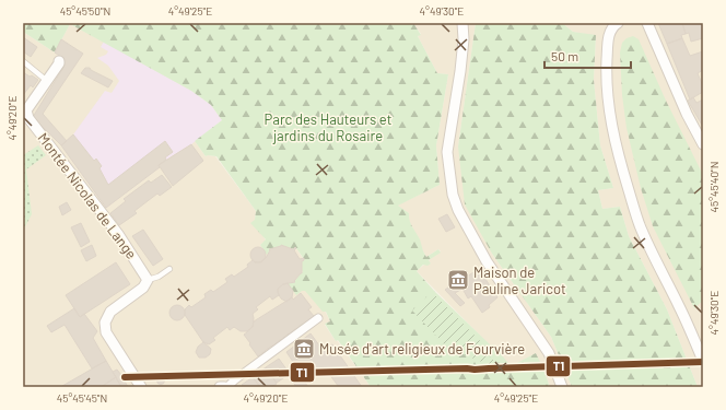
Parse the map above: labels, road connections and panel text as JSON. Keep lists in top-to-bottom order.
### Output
{
  "streets": {
    "street": ["Montée Nicolas de Lange"]
  },
  "parks": ["Parc des Hauteurs et jardins du Rosaire"],
  "places": {
    "museum": ["Maison de Pauline Jaricot", "Musée d'art religieux de Fourvière"]
  },
  "lines": ["transit line T1"],
  "scale_bar": "50 m",
  "coordinates": [
    "45°45'50\"N",
    "4°49'25\"E",
    "4°49'30\"E",
    "4°49'20\"E",
    "45°45'40\"N",
    "45°45'45\"N"
  ]
}
